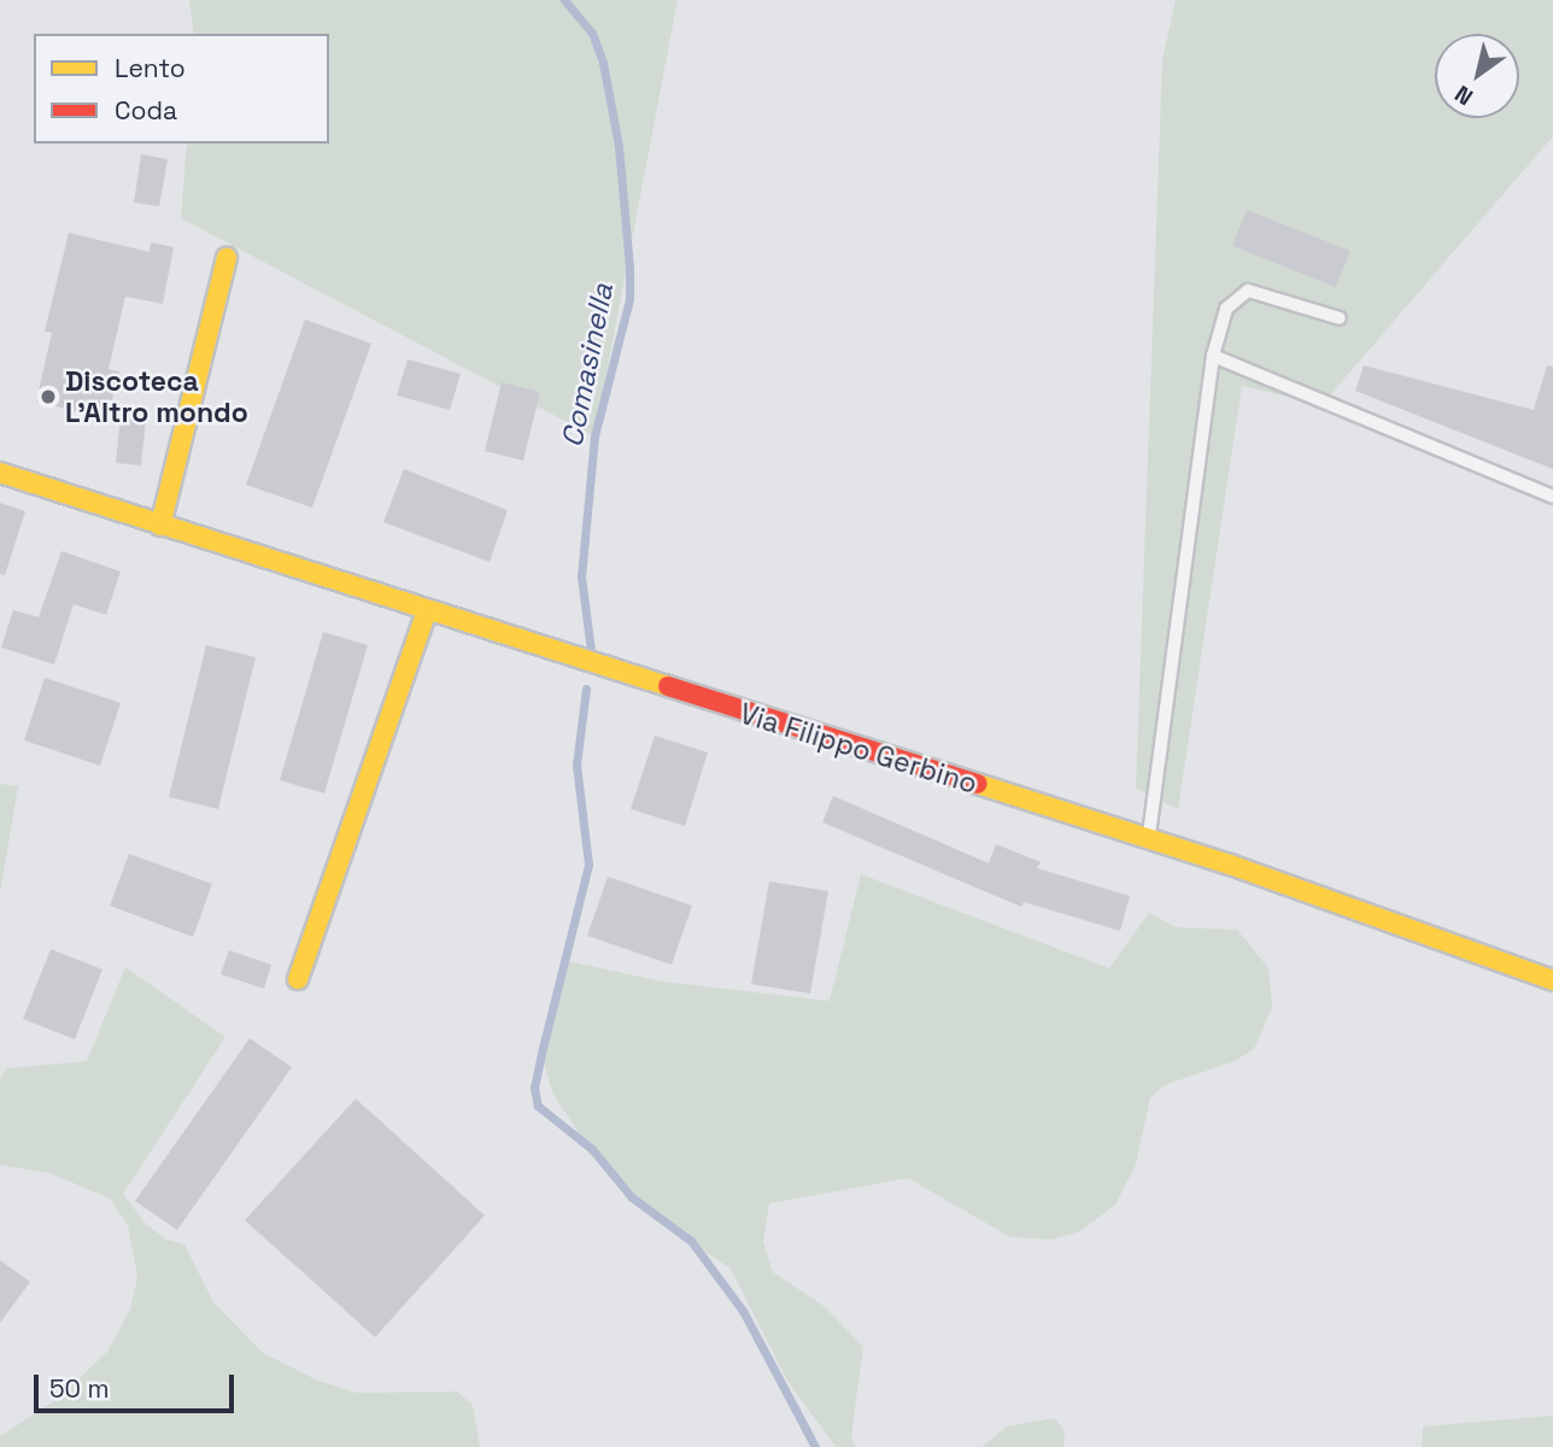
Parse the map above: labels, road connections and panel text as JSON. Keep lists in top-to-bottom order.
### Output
{
  "streets": {
    "street": ["Via Filippo Gerbino"]
  },
  "water": ["Comasinella"],
  "places": ["Discoteca L'Altro mondo"],
  "legend": ["Lento", "Coda"],
  "scale_bar": "50 m",
  "north": "bottom left"
}
